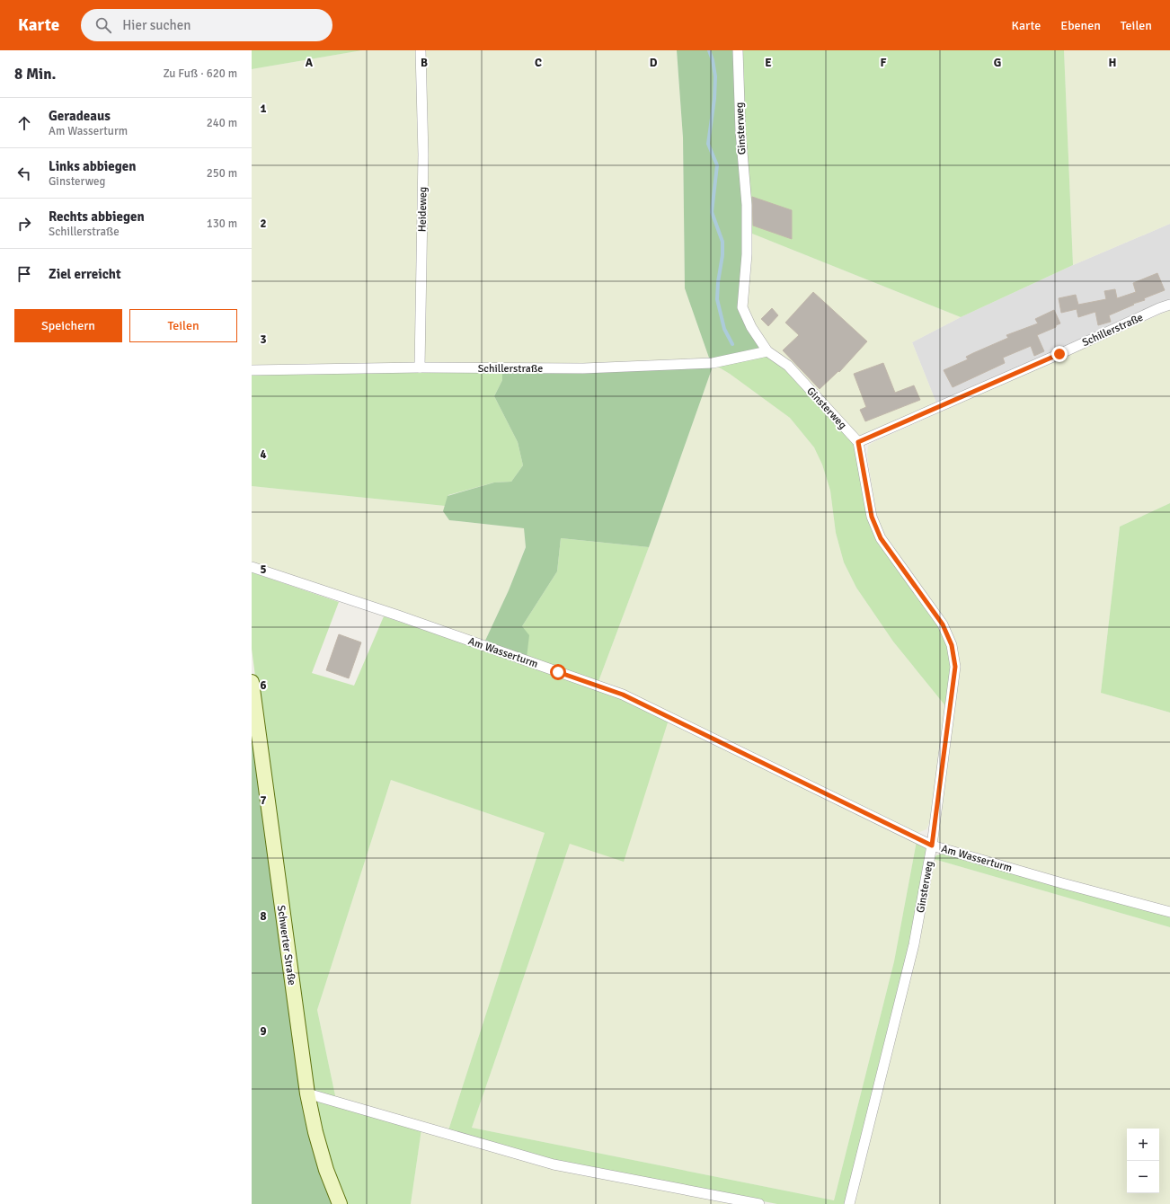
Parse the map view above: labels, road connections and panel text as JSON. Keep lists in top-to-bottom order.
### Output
{
  "streets": {
    "main road": ["Schwerter Straße"],
    "street": [
      "Ginsterweg",
      "Heideweg",
      "Schillerstraße",
      "Am Wasserturm"
    ]
  },
  "crossings": [
    ["Ginsterweg", "Schillerstraße"],
    ["Ginsterweg", "Am Wasserturm"],
    ["Heideweg", "Schillerstraße"]
  ],
  "page": {
    "header": "Karte",
    "search": "Hier suchen",
    "nav": ["Karte", "Ebenen", "Teilen"],
    "heading": ["8 Min.", "Zu Fuß · 620 m"],
    "list": [
      ["Geradeaus", "Am Wasserturm", "240 m"],
      ["Links abbiegen", "Ginsterweg", "250 m"],
      ["Rechts abbiegen", "Schillerstraße", "130 m"],
      "Ziel erreicht"
    ],
    "buttons": ["Speichern", "Teilen"],
    "map_buttons": ["+", "−"]
  },
  "grid": {
    "columns": [
      "A",
      "B",
      "C",
      "D",
      "E",
      "F",
      "G",
      "H"
    ],
    "rows": [
      "1",
      "2",
      "3",
      "4",
      "5",
      "6",
      "7",
      "8",
      "9"
    ]
  }
}
